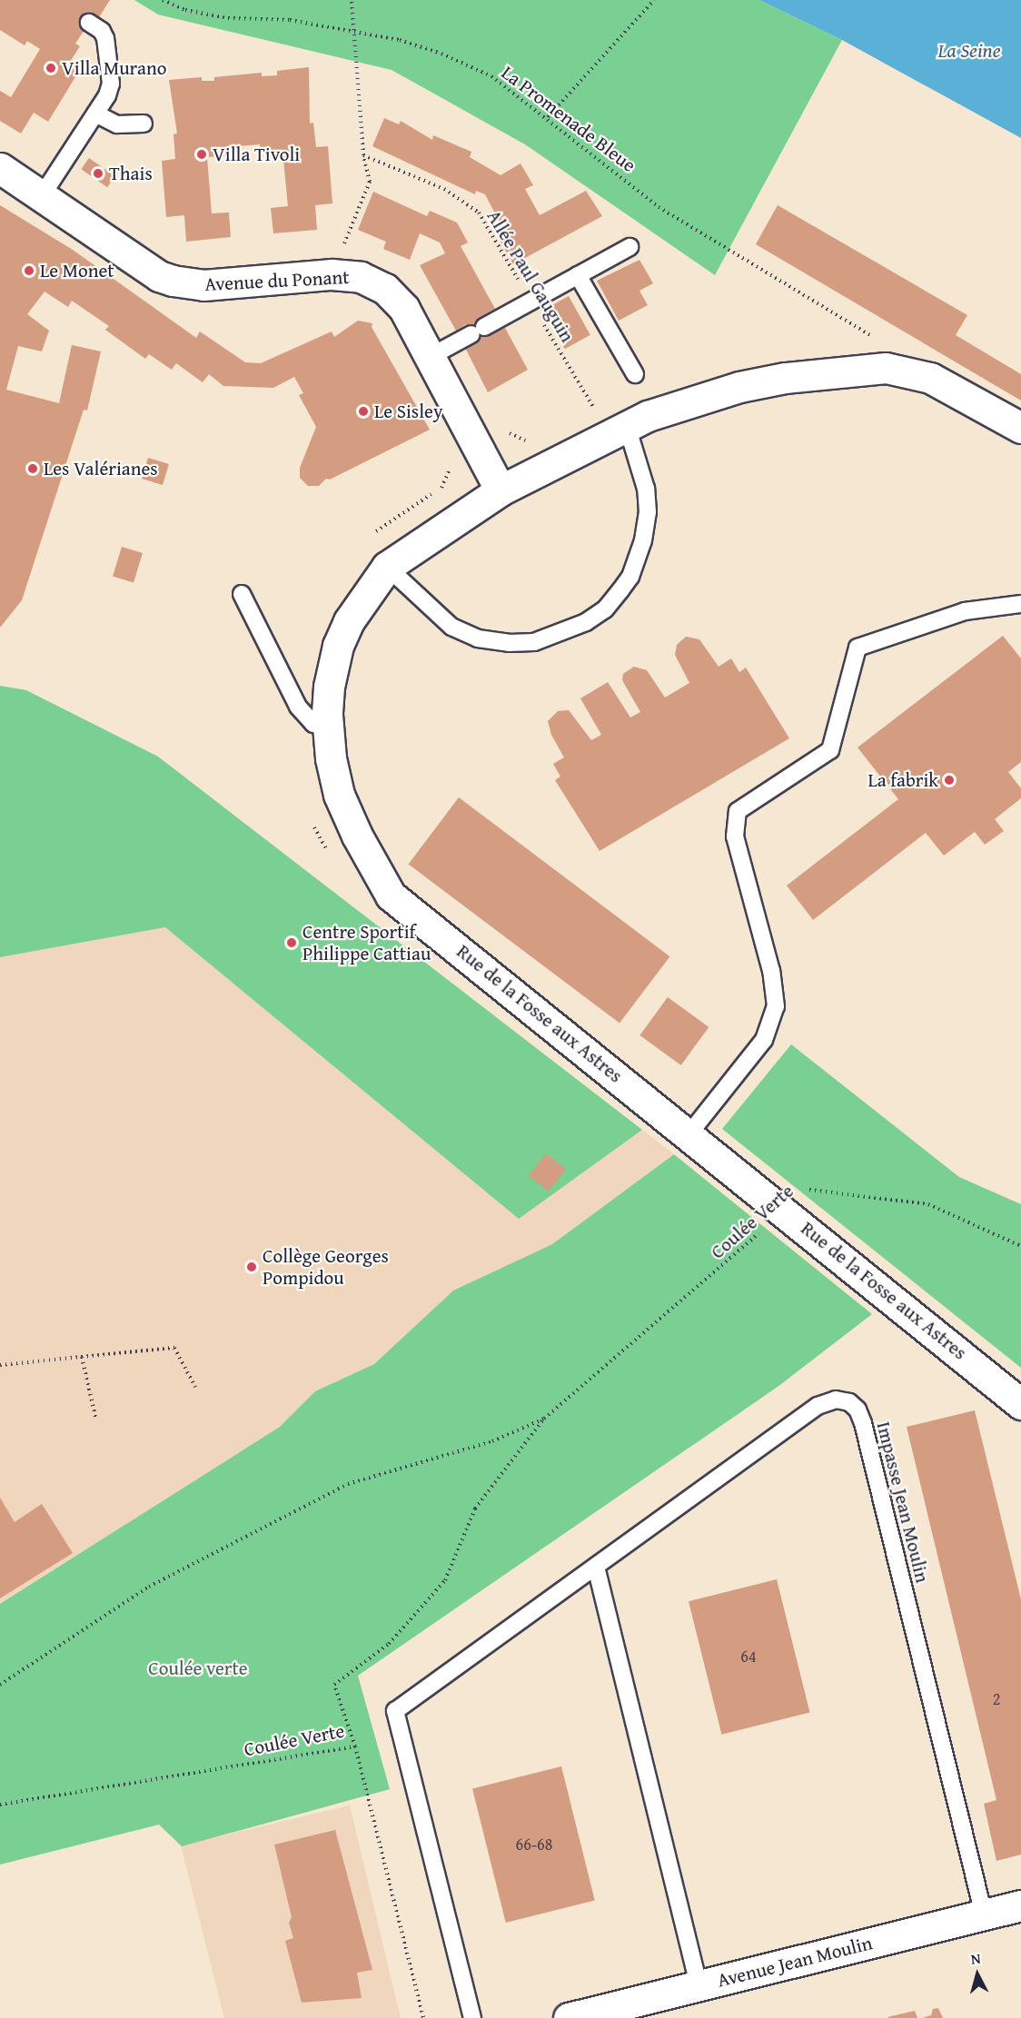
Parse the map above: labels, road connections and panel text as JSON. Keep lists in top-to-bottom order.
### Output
{
  "streets": {
    "street": ["Avenue du Ponant", "Rue de la Fosse aux Astres", "Avenue Jean Moulin"],
    "lane": ["Impasse Jean Moulin"],
    "path": ["La Promenade Bleue", "Allée Paul Gauguin", "Coulée Verte"]
  },
  "crossings": [
    ["Avenue du Ponant", "Rue de la Fosse aux Astres"],
    ["Rue de la Fosse aux Astres", "Coulée Verte"],
    ["Impasse Jean Moulin", "Avenue Jean Moulin"]
  ],
  "water": ["La Seine"],
  "parks": ["Coulée verte"],
  "places": [
    "Villa Murano",
    "Villa Tivoli",
    "Thais",
    "Le Monet",
    "Le Sisley",
    "Les Valérianes",
    "La fabrik",
    "Centre Sportif Philippe Cattiau",
    "Collège Georges Pompidou"
  ],
  "house_numbers": ["64", "2", "66-68"],
  "north": "top"
}
